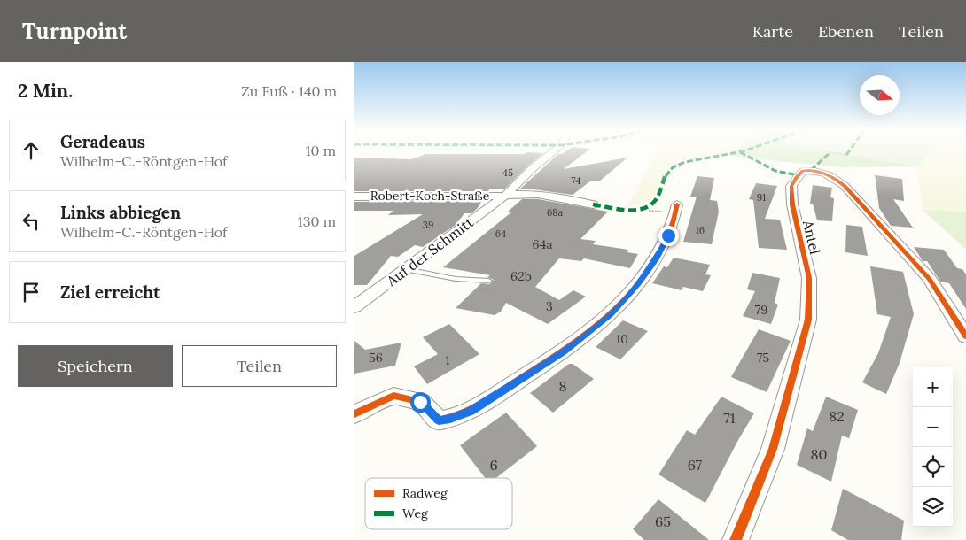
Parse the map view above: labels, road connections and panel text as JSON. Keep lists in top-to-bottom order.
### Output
{
  "streets": {
    "street": ["Robert-Koch-Straße", "Antel", "Auf der Schmitt"]
  },
  "crossings": [
    ["Robert-Koch-Straße", "Auf der Schmitt"]
  ],
  "house_numbers": [
    "45",
    "74",
    "91",
    "68a",
    "39",
    "16",
    "64",
    "64a",
    "62b",
    "3",
    "79",
    "10",
    "56",
    "75",
    "1",
    "8",
    "82",
    "71",
    "80",
    "6",
    "67",
    "65"
  ],
  "legend": ["Radweg", "Weg"],
  "north": "right",
  "page": {
    "header": "Turnpoint",
    "nav": ["Karte", "Ebenen", "Teilen"],
    "heading": ["2 Min.", "Zu Fuß · 140 m"],
    "list": [
      ["Geradeaus", "Wilhelm-C.-Röntgen-Hof", "10 m"],
      ["Links abbiegen", "Wilhelm-C.-Röntgen-Hof", "130 m"],
      "Ziel erreicht"
    ],
    "buttons": ["Speichern", "Teilen"],
    "map_buttons": ["+", "−"]
  }
}
